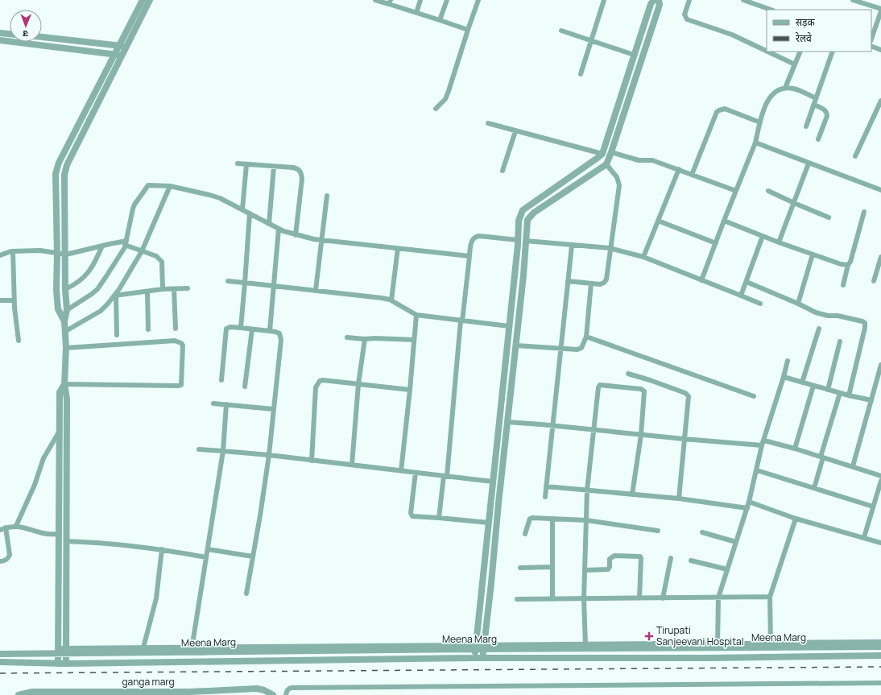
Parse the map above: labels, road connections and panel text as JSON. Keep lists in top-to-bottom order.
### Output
{
  "streets": {
    "street": ["Meena Marg", "ganga marg"]
  },
  "places": {
    "health": ["Tirupati Sanjeevani Hospital"]
  },
  "legend": ["सड़क", "रेलवे"],
  "north": "bottom"
}
